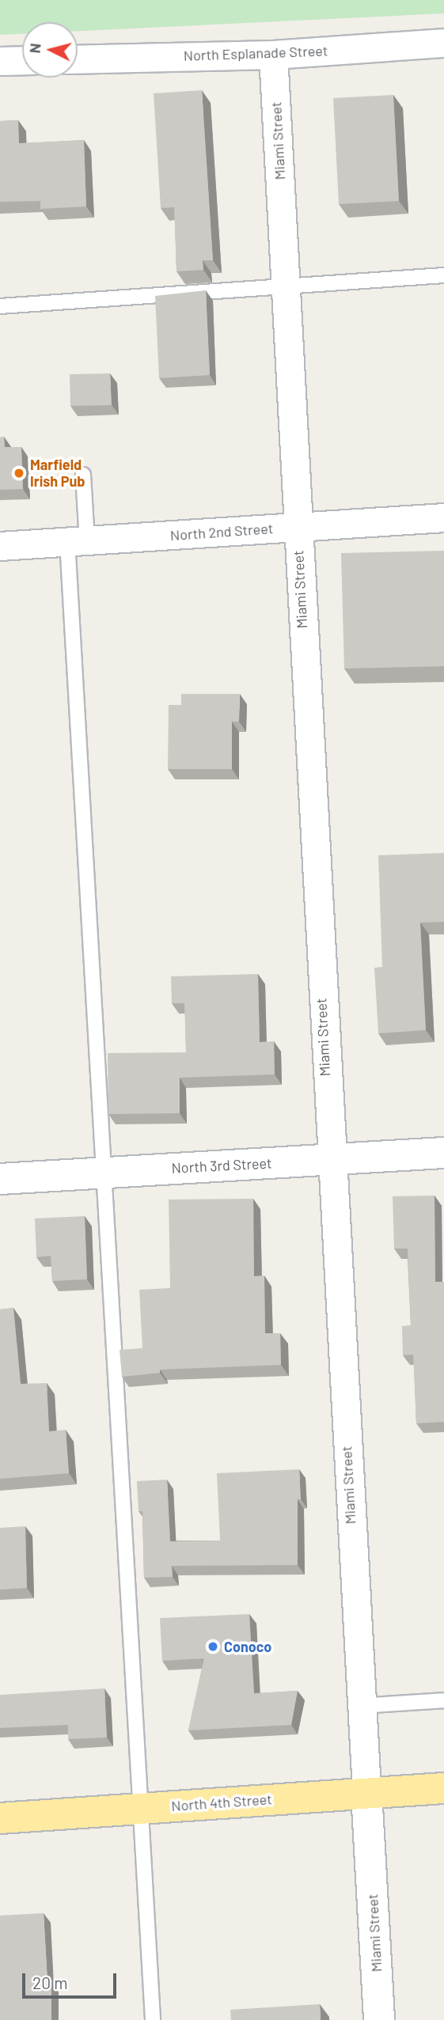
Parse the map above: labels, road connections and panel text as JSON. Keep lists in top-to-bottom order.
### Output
{
  "streets": {
    "highway": ["North 4th Street"],
    "street": [
      "North Esplanade Street",
      "Miami Street",
      "North 2nd Street",
      "North 3rd Street"
    ]
  },
  "crossings": [
    ["North Esplanade Street", "Miami Street"],
    ["Miami Street", "North 2nd Street"],
    ["Miami Street", "North 3rd Street"],
    ["Miami Street", "North 4th Street"]
  ],
  "places": ["Marfield Irish Pub", "Conoco"],
  "scale_bar": "20 m",
  "north": "left"
}
